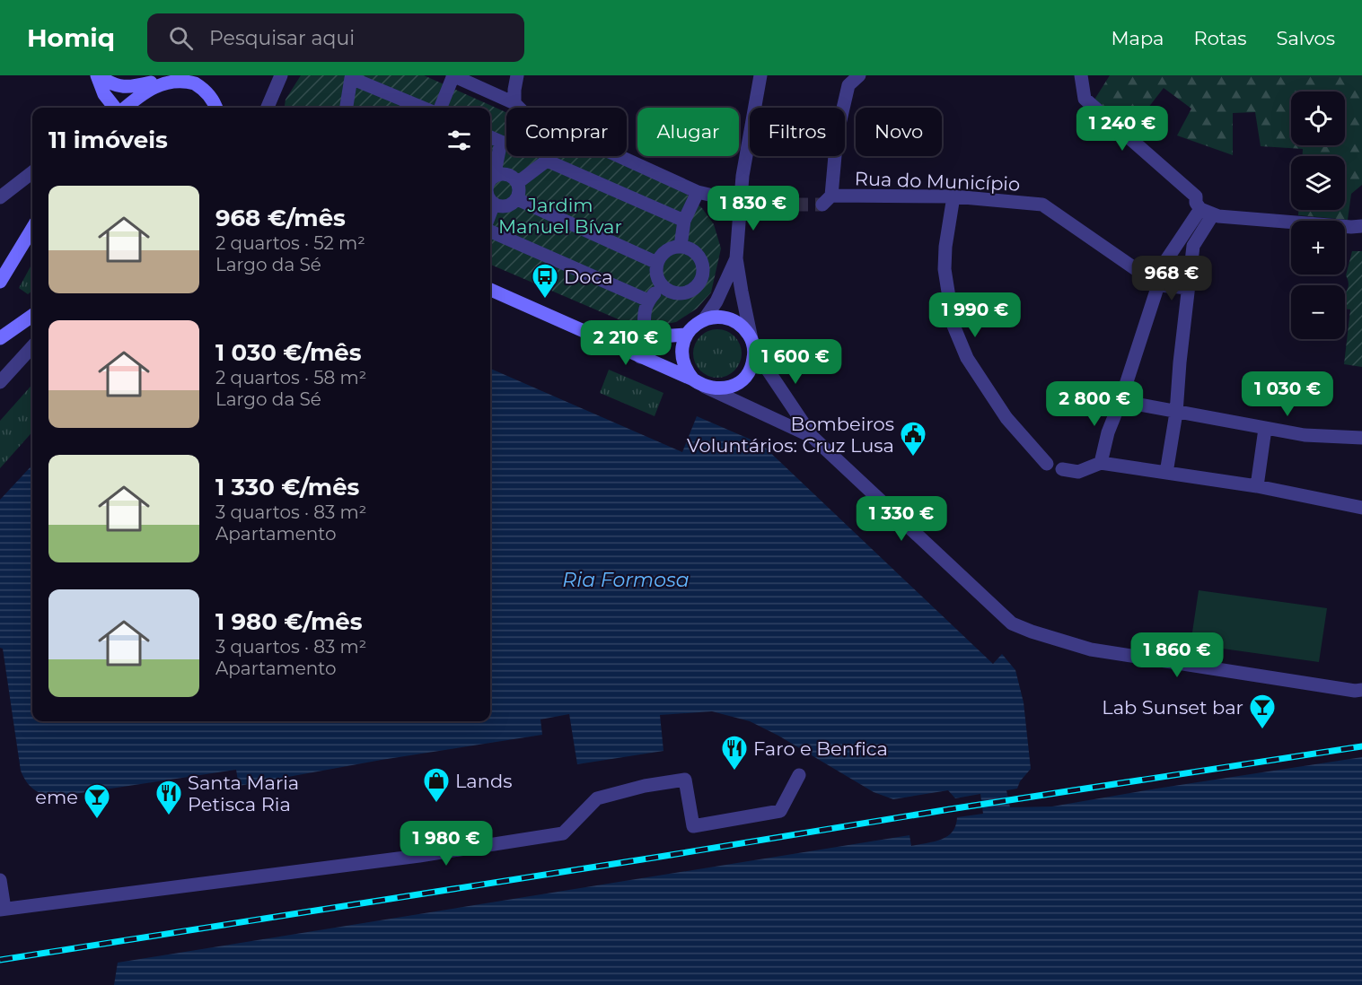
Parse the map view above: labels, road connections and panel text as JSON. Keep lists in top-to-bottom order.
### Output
{
  "streets": {
    "street": ["Rua do Município"]
  },
  "water": ["Ria Formosa"],
  "parks": ["Jardim Manuel Bívar"],
  "places": {
    "bus stop": ["Doca"],
    "public building": ["Bombeiros Voluntários: Cruz Lusa"],
    "bar": ["Lab Sunset bar", "eme"],
    "restaurant": ["Faro e Benfica", "Santa Maria Petisca Ria"],
    "shop": ["Lands"]
  },
  "page": {
    "header": "Homiq",
    "search": "Pesquisar aqui",
    "nav": ["Mapa", "Rotas", "Salvos"],
    "map_buttons": ["+", "−"],
    "price": [
      "1 240 €",
      "1 830 €",
      "968 €",
      "1 990 €",
      "2 210 €",
      "1 600 €",
      "1 030 €",
      "2 800 €",
      "1 330 €",
      "1 860 €",
      "1 980 €"
    ],
    "chip": [
      "Comprar",
      "Alugar",
      "Filtros",
      "Novo"
    ],
    "heading": "11 imóveis",
    "list": [
      {
        "name": "968 €/mês",
        "note": "2 quartos · 52 m² · Largo da Sé"
      },
      {
        "name": "1 030 €/mês",
        "note": "2 quartos · 58 m² · Largo da Sé"
      },
      {
        "name": "1 330 €/mês",
        "note": "3 quartos · 83 m² · Apartamento"
      },
      {
        "name": "1 980 €/mês",
        "note": "3 quartos · 83 m² · Apartamento"
      }
    ]
  }
}
